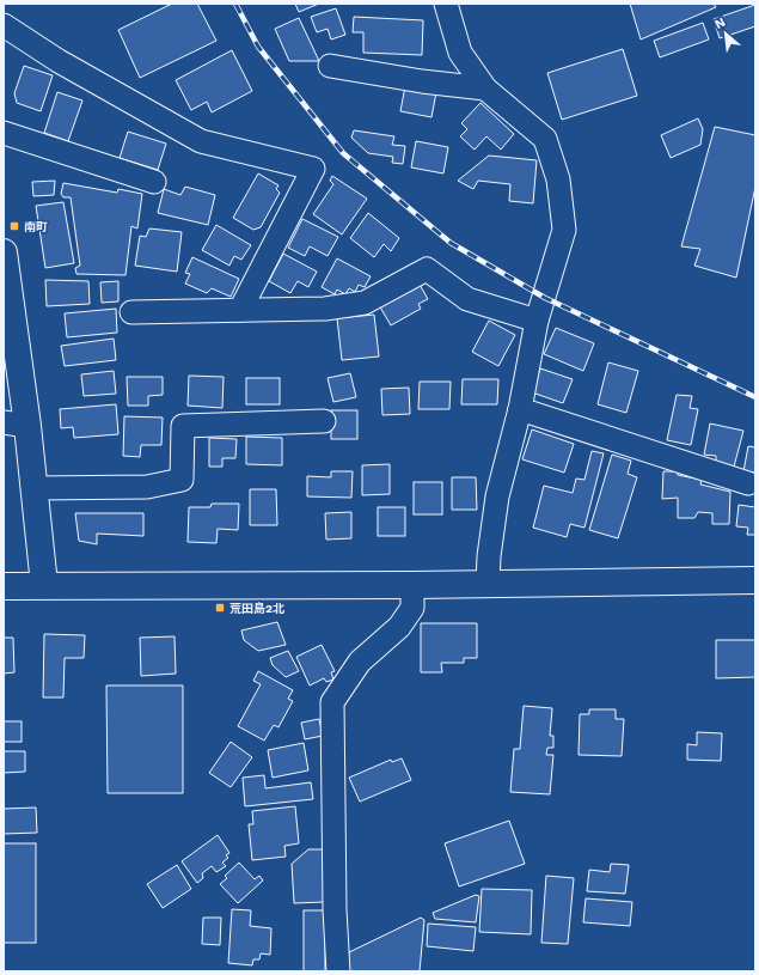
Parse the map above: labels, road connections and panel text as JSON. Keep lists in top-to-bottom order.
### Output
{
  "places": {
    "transit": ["南町", "荒田島2北"]
  },
  "north": "top left"
}
